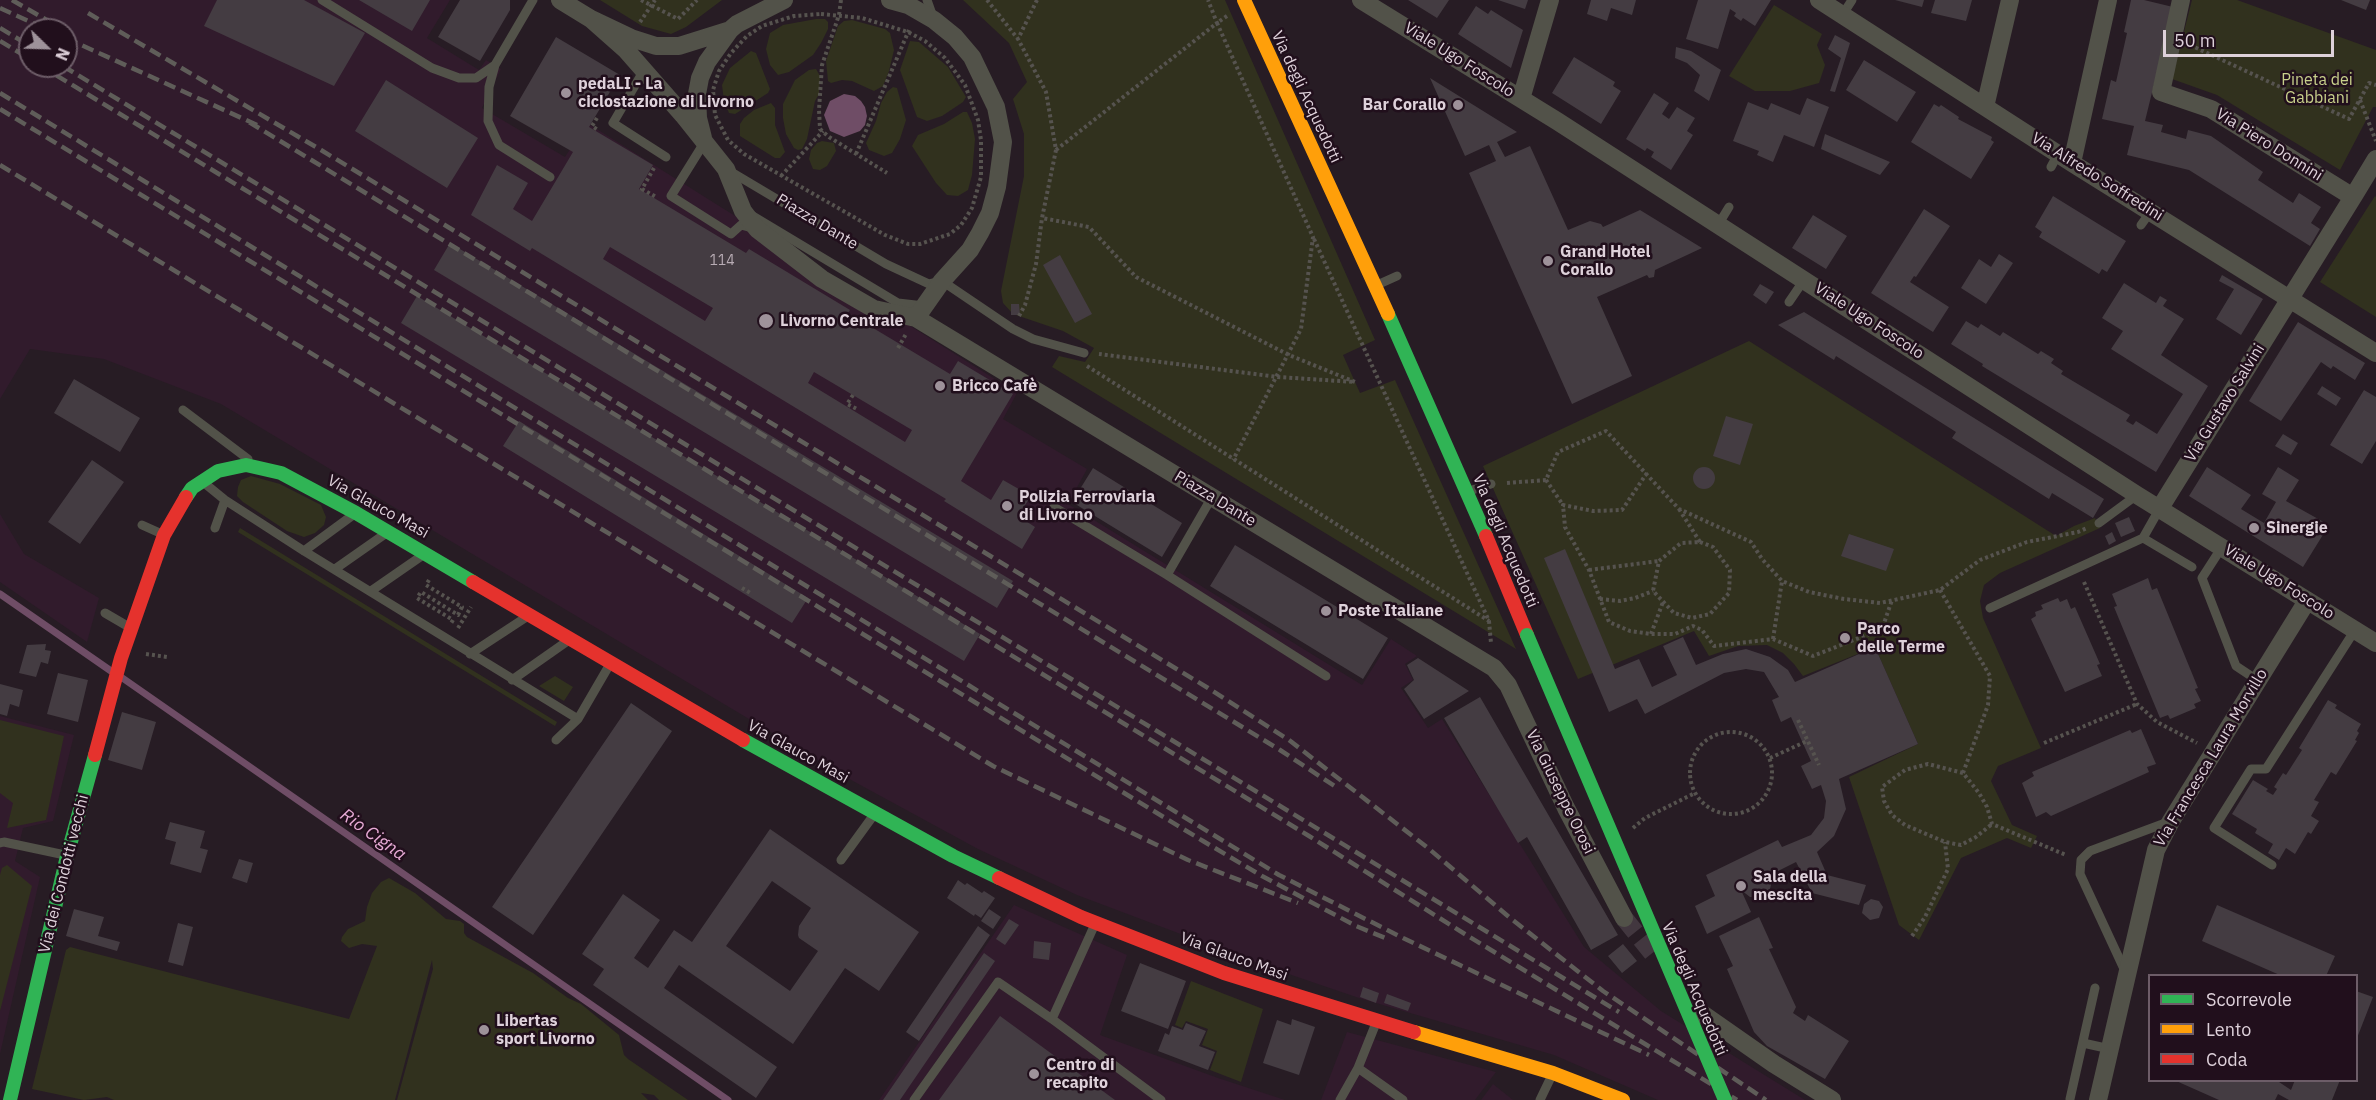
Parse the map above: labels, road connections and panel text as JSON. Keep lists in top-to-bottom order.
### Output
{
  "streets": {
    "street": [
      "Viale Ugo Foscolo",
      "Via degli Acquedotti",
      "Via Piero Donnini",
      "Via Alfredo Soffredini",
      "Piazza Dante",
      "Via Gustavo Salvini",
      "Via Glauco Masi",
      "Via Francesca Laura Morvillo",
      "Via Giuseppe Orosi",
      "Via dei Condotti vecchi"
    ]
  },
  "crossings": [
    ["Viale Ugo Foscolo", "Via Gustavo Salvini"],
    ["Viale Ugo Foscolo", "Via Francesca Laura Morvillo"],
    ["Via Piero Donnini", "Via Gustavo Salvini"],
    ["Via Alfredo Soffredini", "Via Gustavo Salvini"],
    ["Piazza Dante", "Via Giuseppe Orosi"],
    ["Via Glauco Masi", "Via dei Condotti vecchi"]
  ],
  "water": ["Rio Cigna"],
  "parks": ["Pineta dei Gabbiani"],
  "places": [
    "pedaLI - La ciclostazione di Livorno",
    "Bar Corallo",
    "Grand Hotel Corallo",
    "Livorno Centrale",
    "Bricco Cafè",
    "Polizia Ferroviaria di Livorno",
    "Sinergie",
    "Poste Italiane",
    "Parco delle Terme",
    "Sala della mescita",
    "Libertas sport Livorno",
    "Centro di recapito"
  ],
  "house_numbers": ["114"],
  "legend": ["Scorrevole", "Lento", "Coda"],
  "scale_bar": "50 m",
  "north": "bottom right"
}
